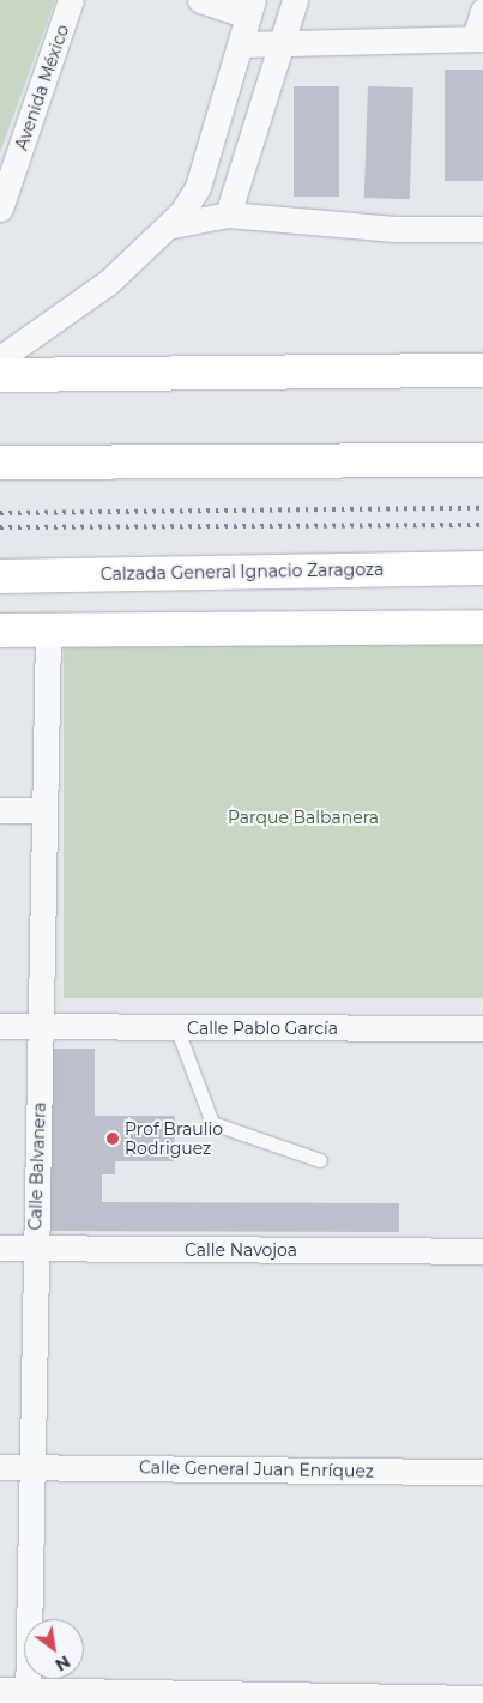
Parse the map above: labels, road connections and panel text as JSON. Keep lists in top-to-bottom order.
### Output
{
  "streets": {
    "main road": ["Calzada General Ignacio Zaragoza"],
    "street": [
      "Avenida México",
      "Calle Pablo García",
      "Calle Balvanera",
      "Calle Navojoa",
      "Calle General Juan Enríquez"
    ]
  },
  "crossings": [
    ["Calle Pablo García", "Calle Balvanera"],
    ["Calle Balvanera", "Calle Navojoa"],
    ["Calle Balvanera", "Calle General Juan Enríquez"]
  ],
  "parks": ["Parque Balbanera"],
  "places": ["Prof Braulio Rodriguez"],
  "north": "bottom right"
}
